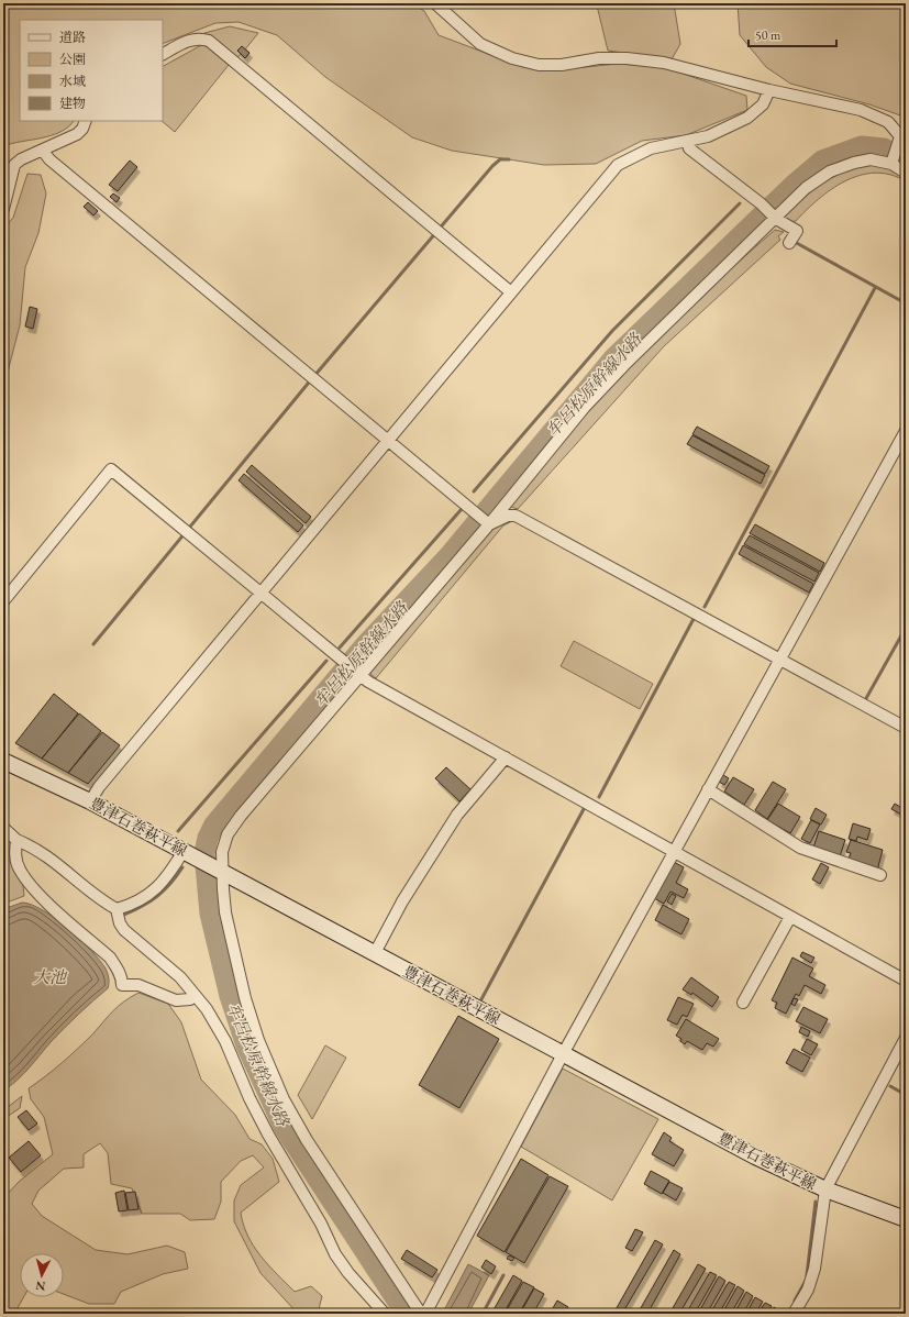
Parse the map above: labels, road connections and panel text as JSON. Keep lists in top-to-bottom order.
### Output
{
  "streets": {
    "main road": ["豊津石巻萩平線"]
  },
  "water": ["牟呂松原幹線水路", "大池"],
  "legend": [
    "道路",
    "公園",
    "水域",
    "建物"
  ],
  "scale_bar": "50 m",
  "north": "bottom"
}
